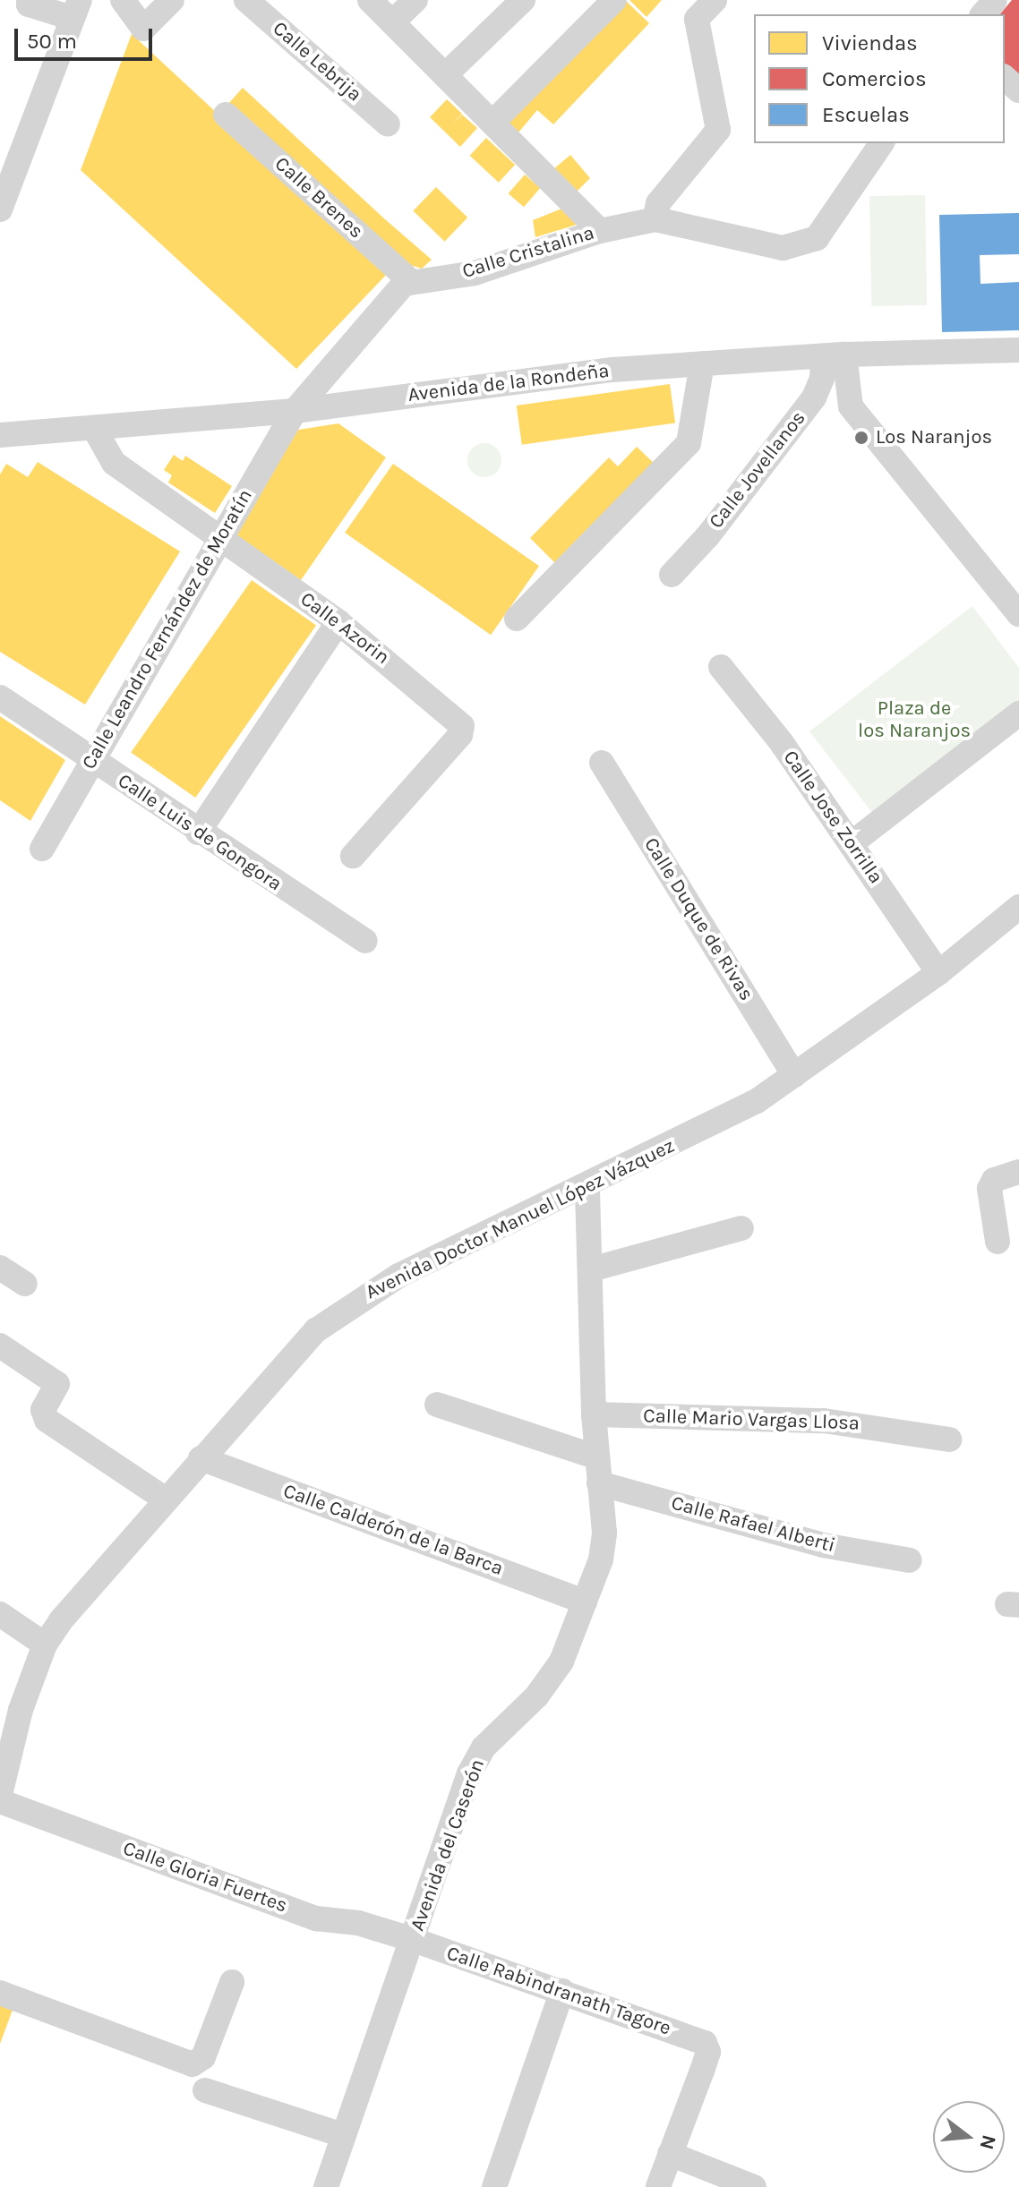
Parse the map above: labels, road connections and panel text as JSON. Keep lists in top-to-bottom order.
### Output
{
  "streets": {
    "street": [
      "Calle Lebrija",
      "Calle Brenes",
      "Calle Cristalina",
      "Avenida de la Rondeña",
      "Calle Jovellanos",
      "Calle Azorin",
      "Calle Leandro Fernández de Moratín",
      "Calle Jose Zorrilla",
      "Calle Luis de Gongora",
      "Calle Duque de Rivas",
      "Avenida Doctor Manuel López Vázquez",
      "Calle Mario Vargas Llosa",
      "Calle Rafael Alberti",
      "Calle Calderón de la Barca",
      "Avenida del Caserón",
      "Calle Gloria Fuertes",
      "Calle Rabindranath Tagore"
    ]
  },
  "crossings": [
    ["Calle Brenes", "Calle Cristalina"],
    ["Avenida de la Rondeña", "Calle Jovellanos"],
    ["Avenida de la Rondeña", "Calle Azorin"],
    ["Avenida de la Rondeña", "Calle Leandro Fernández de Moratín"],
    ["Calle Azorin", "Calle Leandro Fernández de Moratín"],
    ["Calle Leandro Fernández de Moratín", "Calle Luis de Gongora"],
    ["Calle Jose Zorrilla", "Avenida Doctor Manuel López Vázquez"],
    ["Calle Duque de Rivas", "Avenida Doctor Manuel López Vázquez"],
    ["Avenida Doctor Manuel López Vázquez", "Calle Calderón de la Barca"],
    ["Avenida Doctor Manuel López Vázquez", "Avenida del Caserón"],
    ["Calle Mario Vargas Llosa", "Avenida del Caserón"],
    ["Calle Rafael Alberti", "Avenida del Caserón"],
    ["Calle Calderón de la Barca", "Avenida del Caserón"],
    ["Avenida del Caserón", "Calle Gloria Fuertes"],
    ["Avenida del Caserón", "Calle Rabindranath Tagore"],
    ["Calle Gloria Fuertes", "Calle Rabindranath Tagore"]
  ],
  "parks": ["Plaza de los Naranjos"],
  "places": ["Los Naranjos"],
  "legend": ["Viviendas", "Comercios", "Escuelas"],
  "scale_bar": "50 m",
  "north": "right"
}
